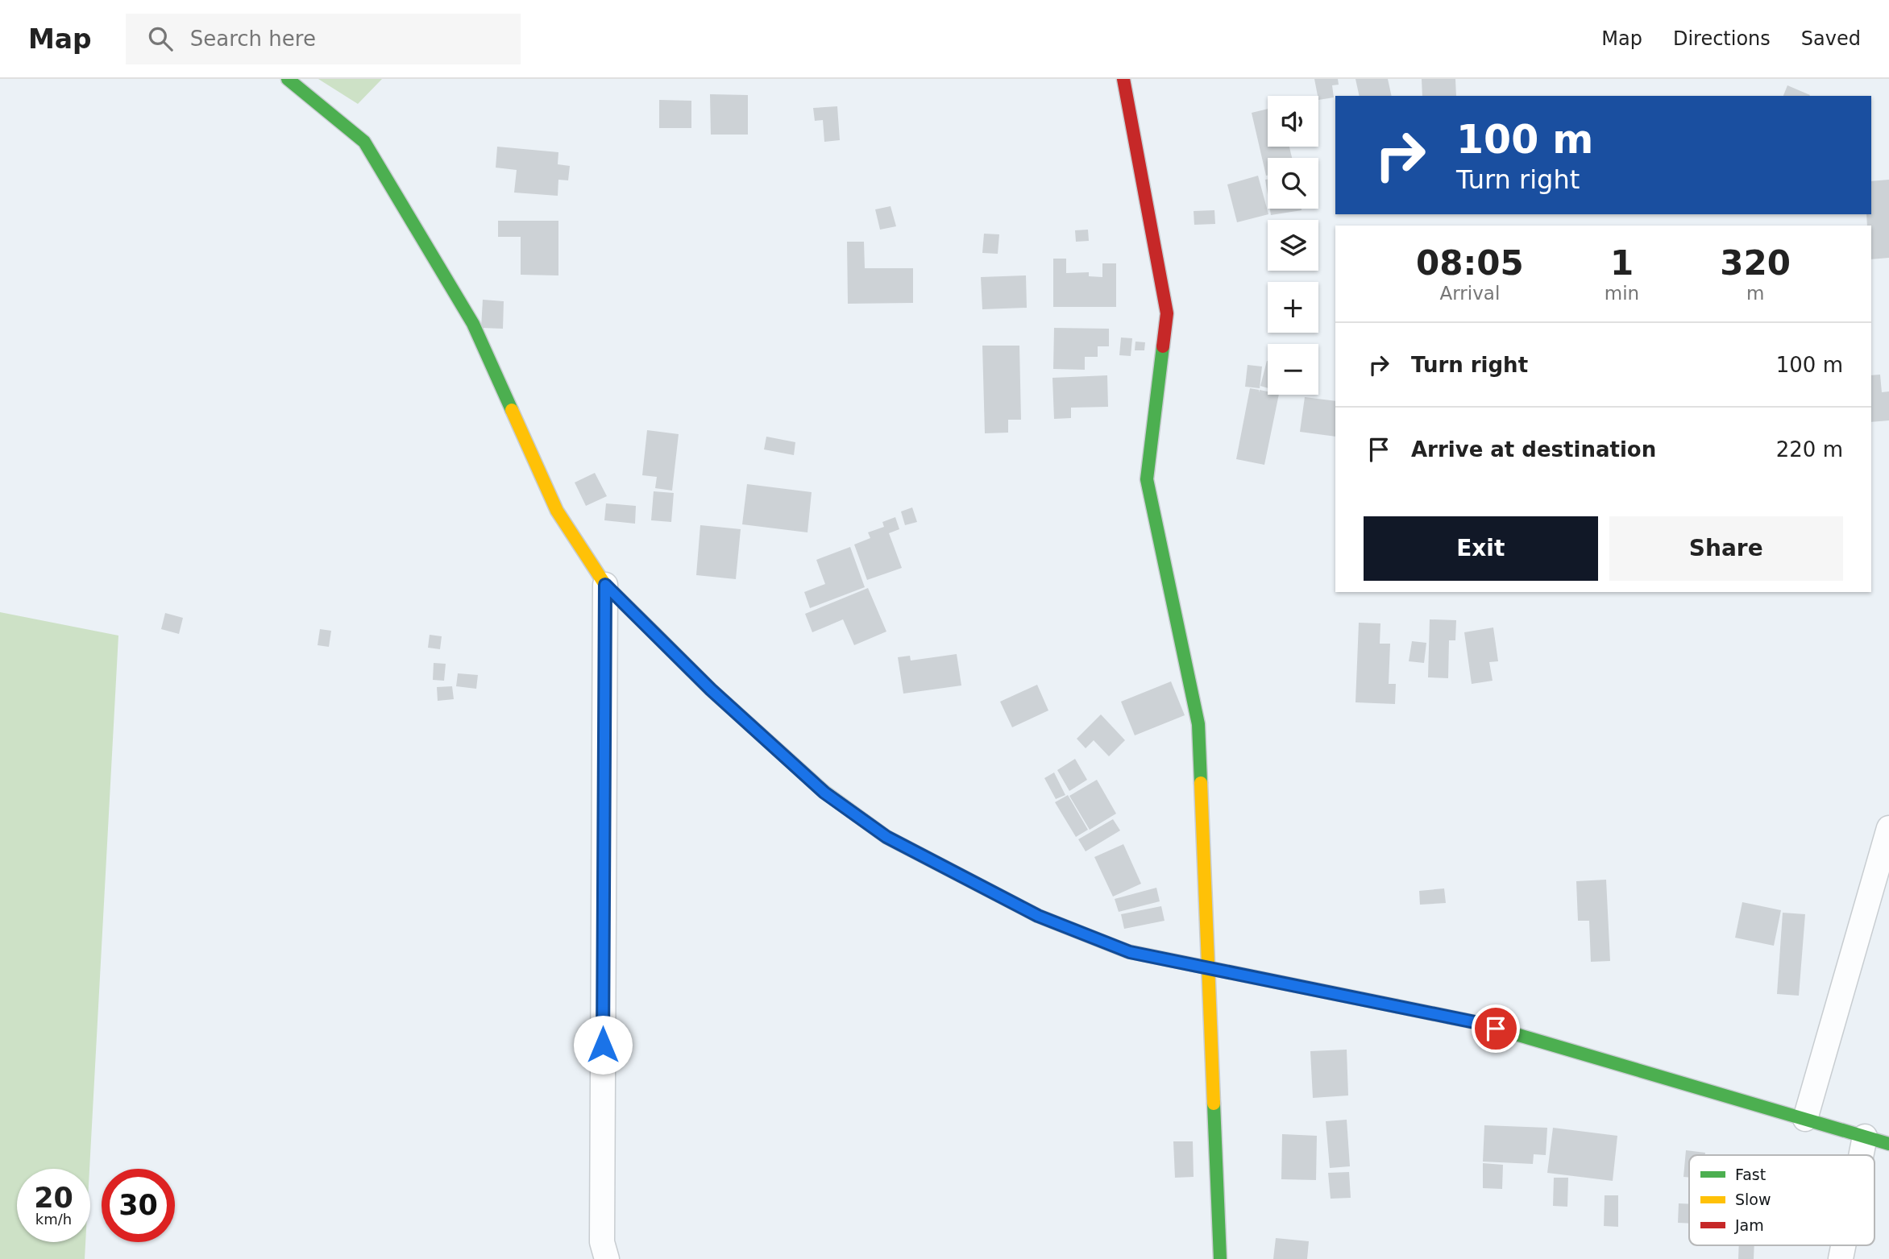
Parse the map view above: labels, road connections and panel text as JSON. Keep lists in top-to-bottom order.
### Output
{
  "legend": ["Fast", "Slow", "Jam"],
  "page": {
    "header": "Map",
    "search": "Search here",
    "nav": ["Map", "Directions", "Saved"],
    "map_buttons": ["+", "−"],
    "turn": ["100 m", "Turn right"],
    "eta": [
      "08:05",
      "Arrival",
      "1",
      "min",
      "320",
      "m"
    ],
    "list": [
      {
        "name": "Turn right",
        "value": "100 m"
      },
      {
        "name": "Arrive at destination",
        "value": "220 m"
      }
    ],
    "buttons": ["Exit", "Share"],
    "speed": "20 km/h",
    "limit": "30"
  }
}
